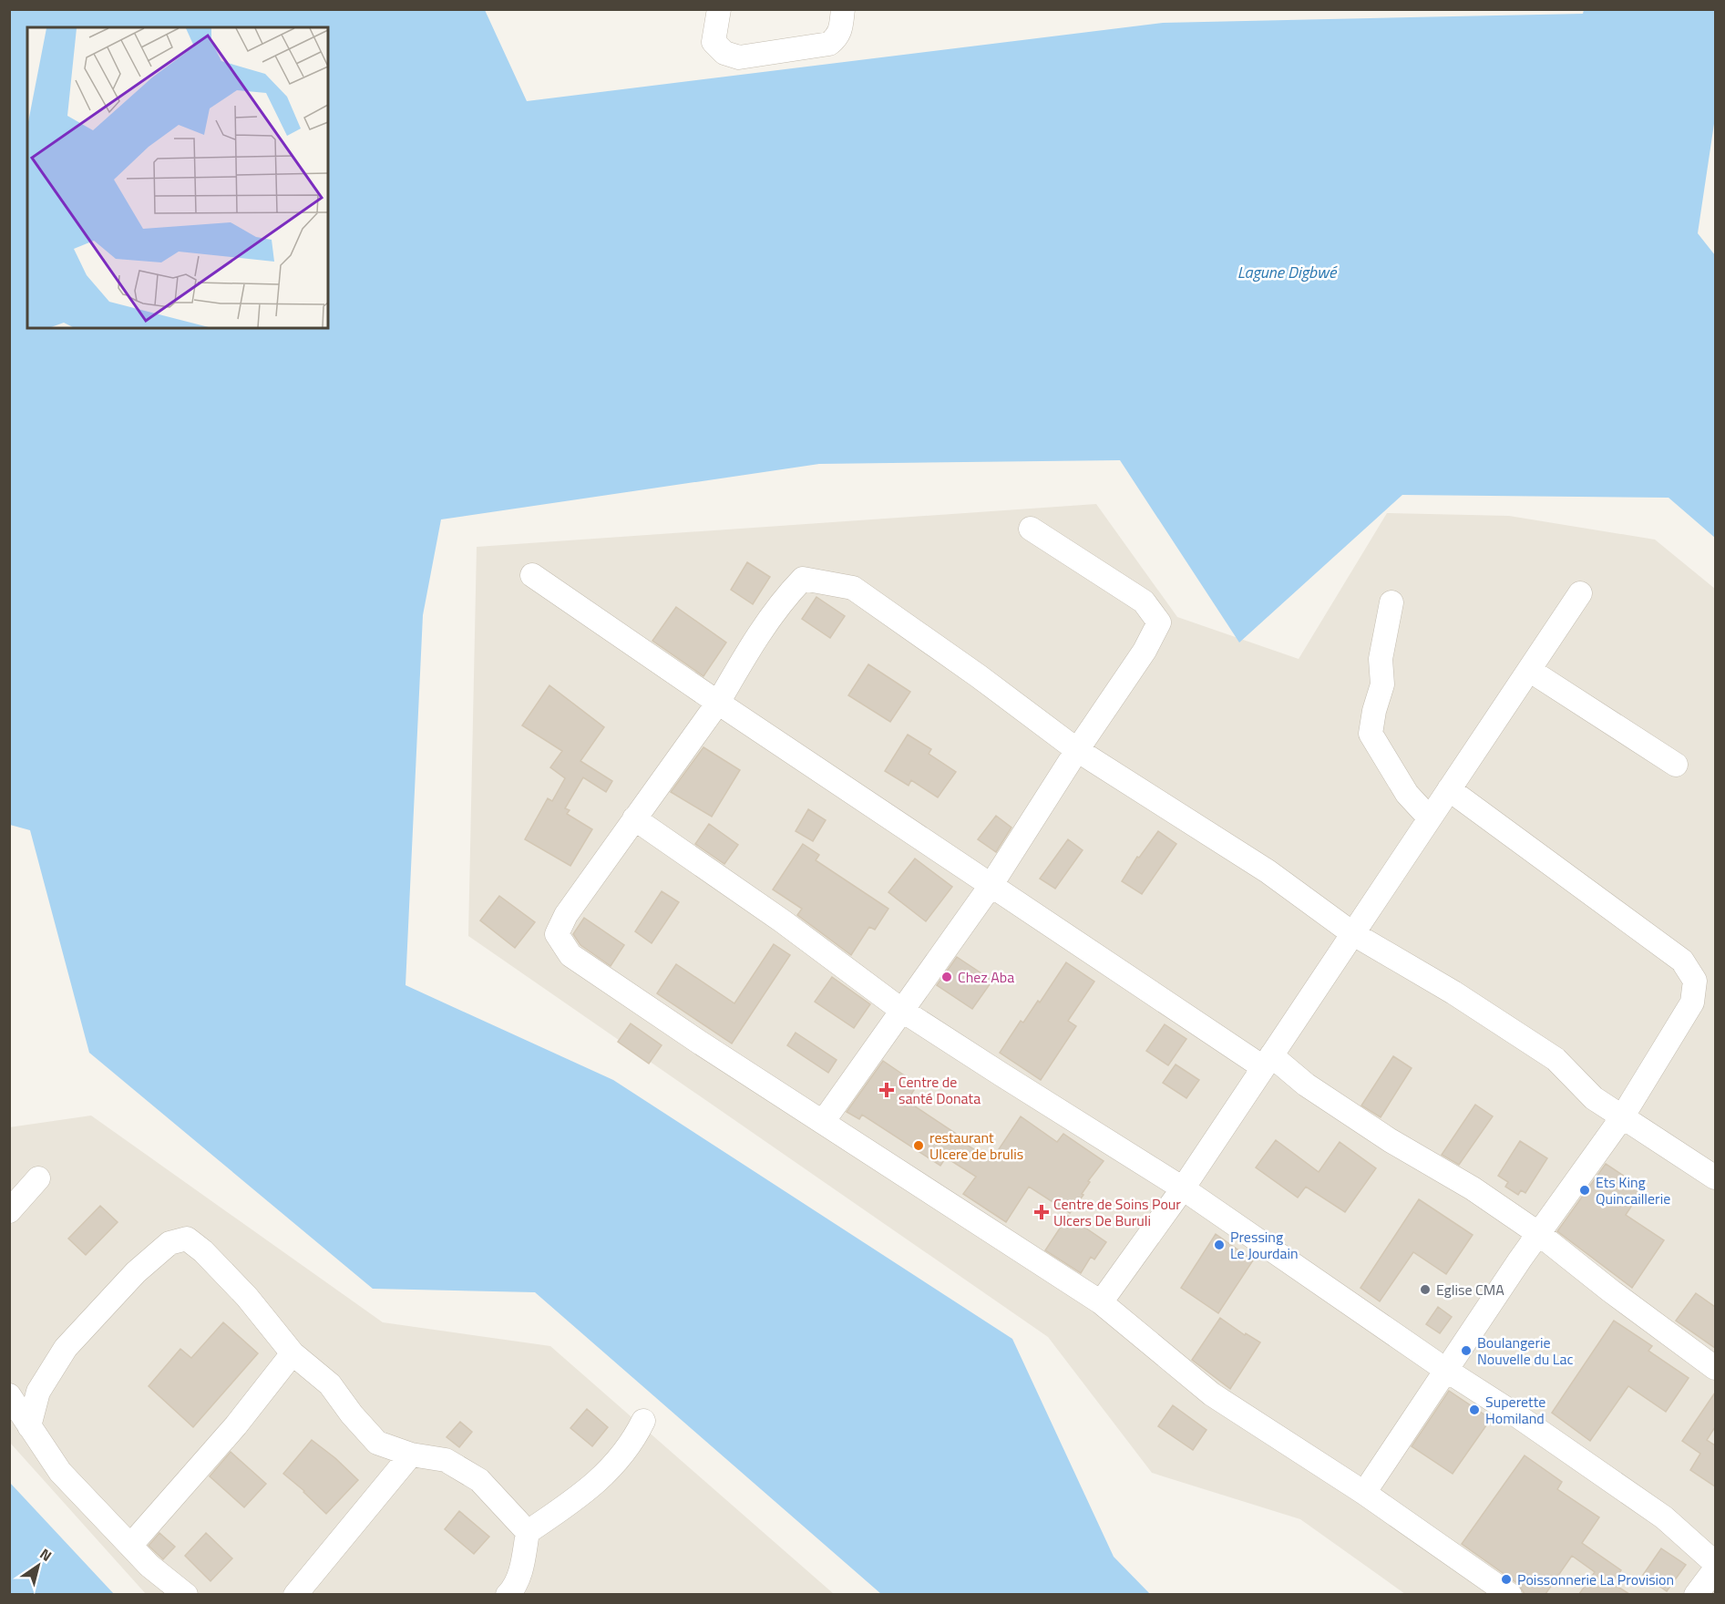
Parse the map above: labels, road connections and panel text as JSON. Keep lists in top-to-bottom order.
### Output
{
  "water": ["Lagune Digbwé"],
  "places": {
    "other": [
      "Chez Aba",
      "restaurant Ulcere de brulis",
      "Ets King Quincaillerie",
      "Pressing Le Jourdain",
      "Eglise CMA",
      "Boulangerie Nouvelle du Lac",
      "Superette Homiland",
      "Poissonnerie La Provision"
    ],
    "health": ["Centre de santé Donata", "Centre de Soins Pour Ulcers De Buruli"]
  },
  "north": "top right"
}
